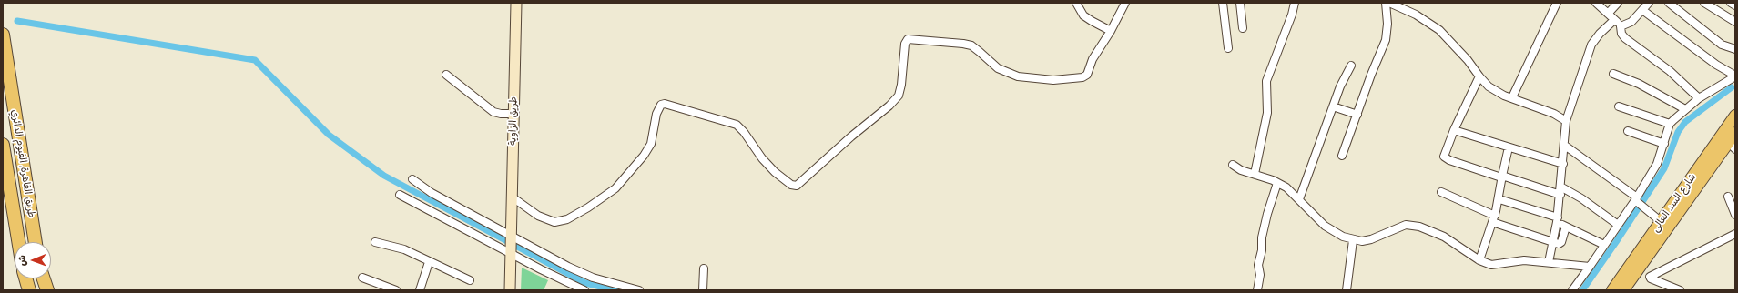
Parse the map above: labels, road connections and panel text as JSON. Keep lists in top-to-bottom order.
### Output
{
  "streets": {
    "highway": ["طريق القاهرة, الفيوم الدائري"],
    "main road": ["شارع السد العالى"],
    "street": ["طريق الزاوية"]
  },
  "north": "left"
}
